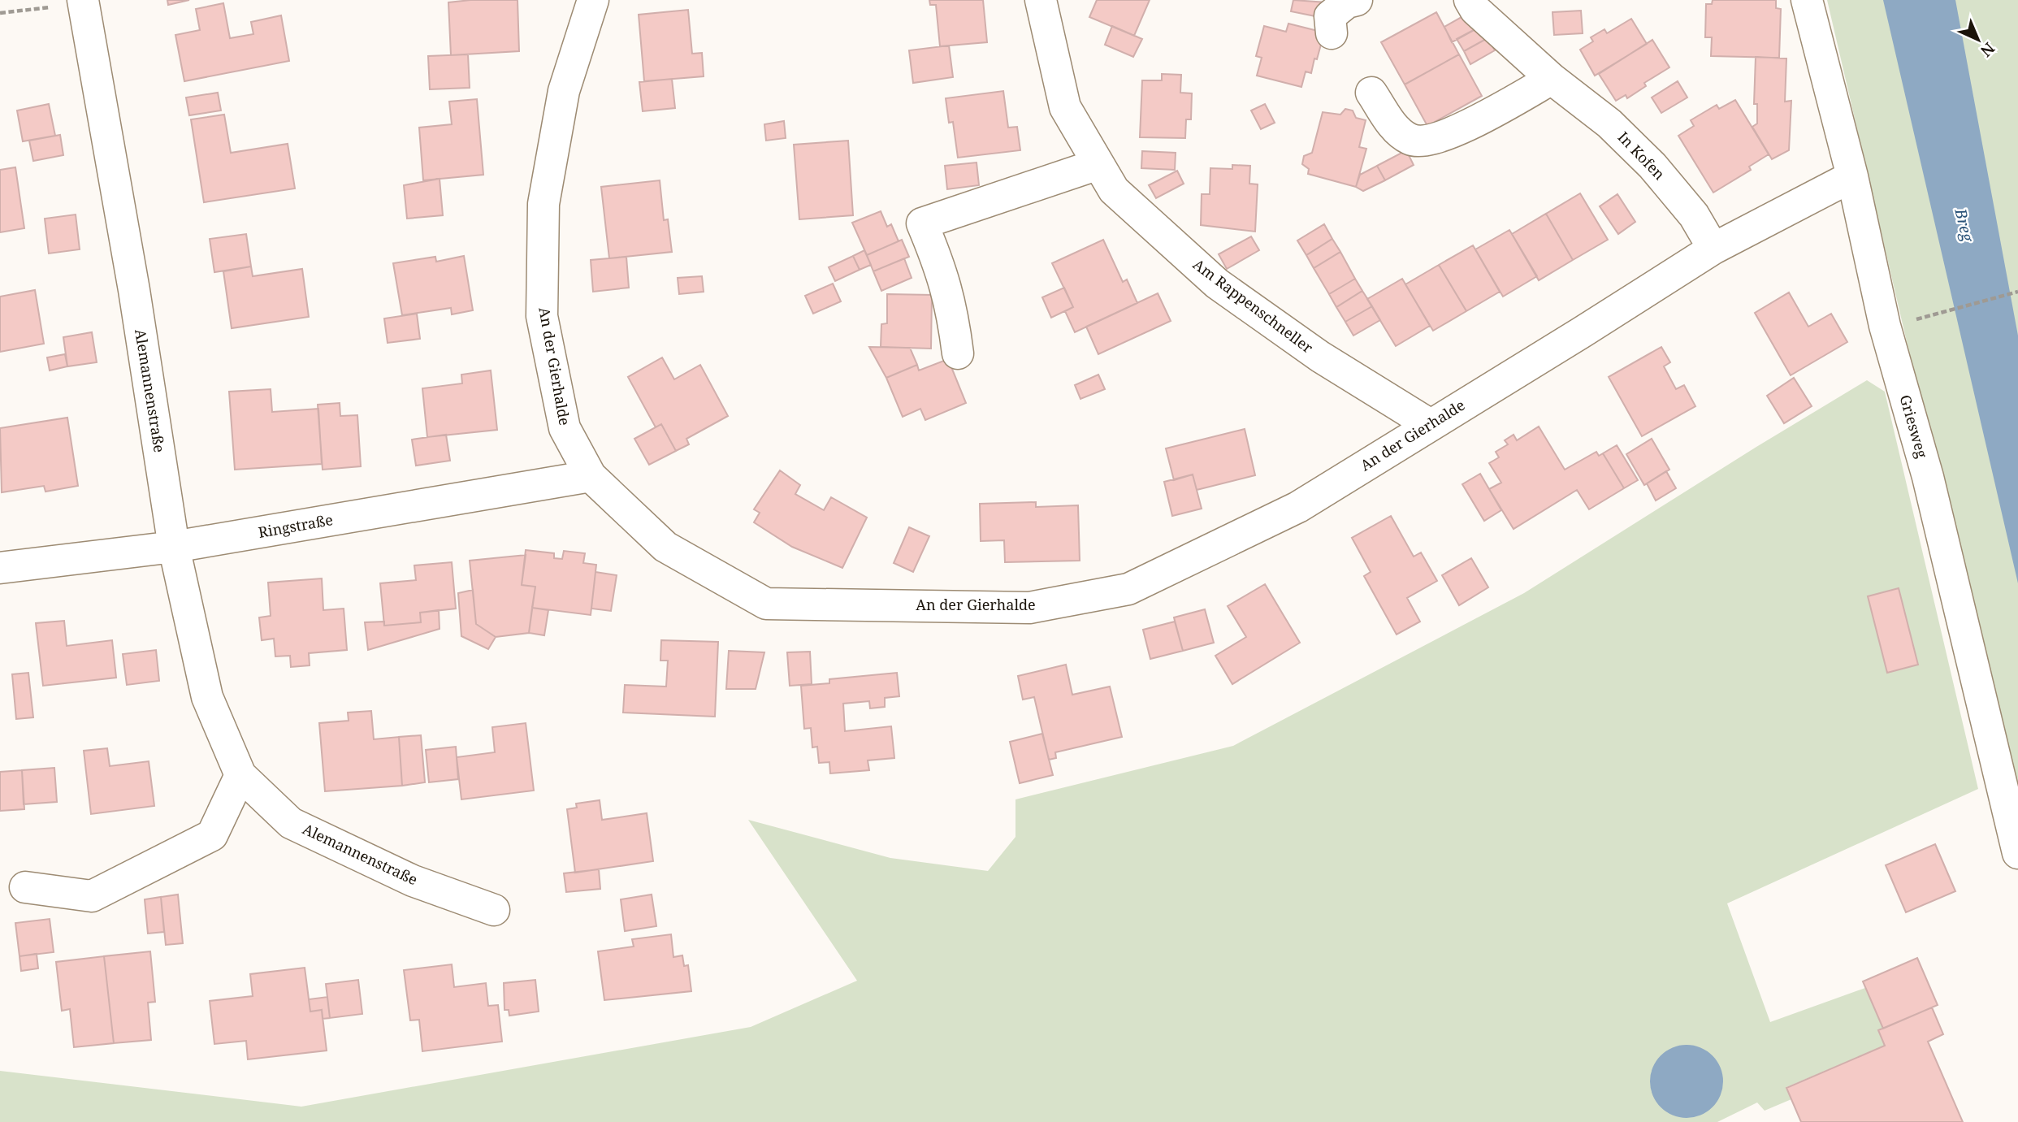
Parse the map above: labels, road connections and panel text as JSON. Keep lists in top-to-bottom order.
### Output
{
  "streets": {
    "street": [
      "In Kofen",
      "Am Rappenschneller",
      "An der Gierhalde",
      "Alemannenstraße",
      "Griesweg",
      "Ringstraße"
    ]
  },
  "crossings": [
    ["In Kofen", "An der Gierhalde"],
    ["Am Rappenschneller", "An der Gierhalde"],
    ["An der Gierhalde", "Griesweg"],
    ["An der Gierhalde", "Ringstraße"],
    ["Alemannenstraße", "Ringstraße"]
  ],
  "water": ["Breg"],
  "north": "bottom right"
}
